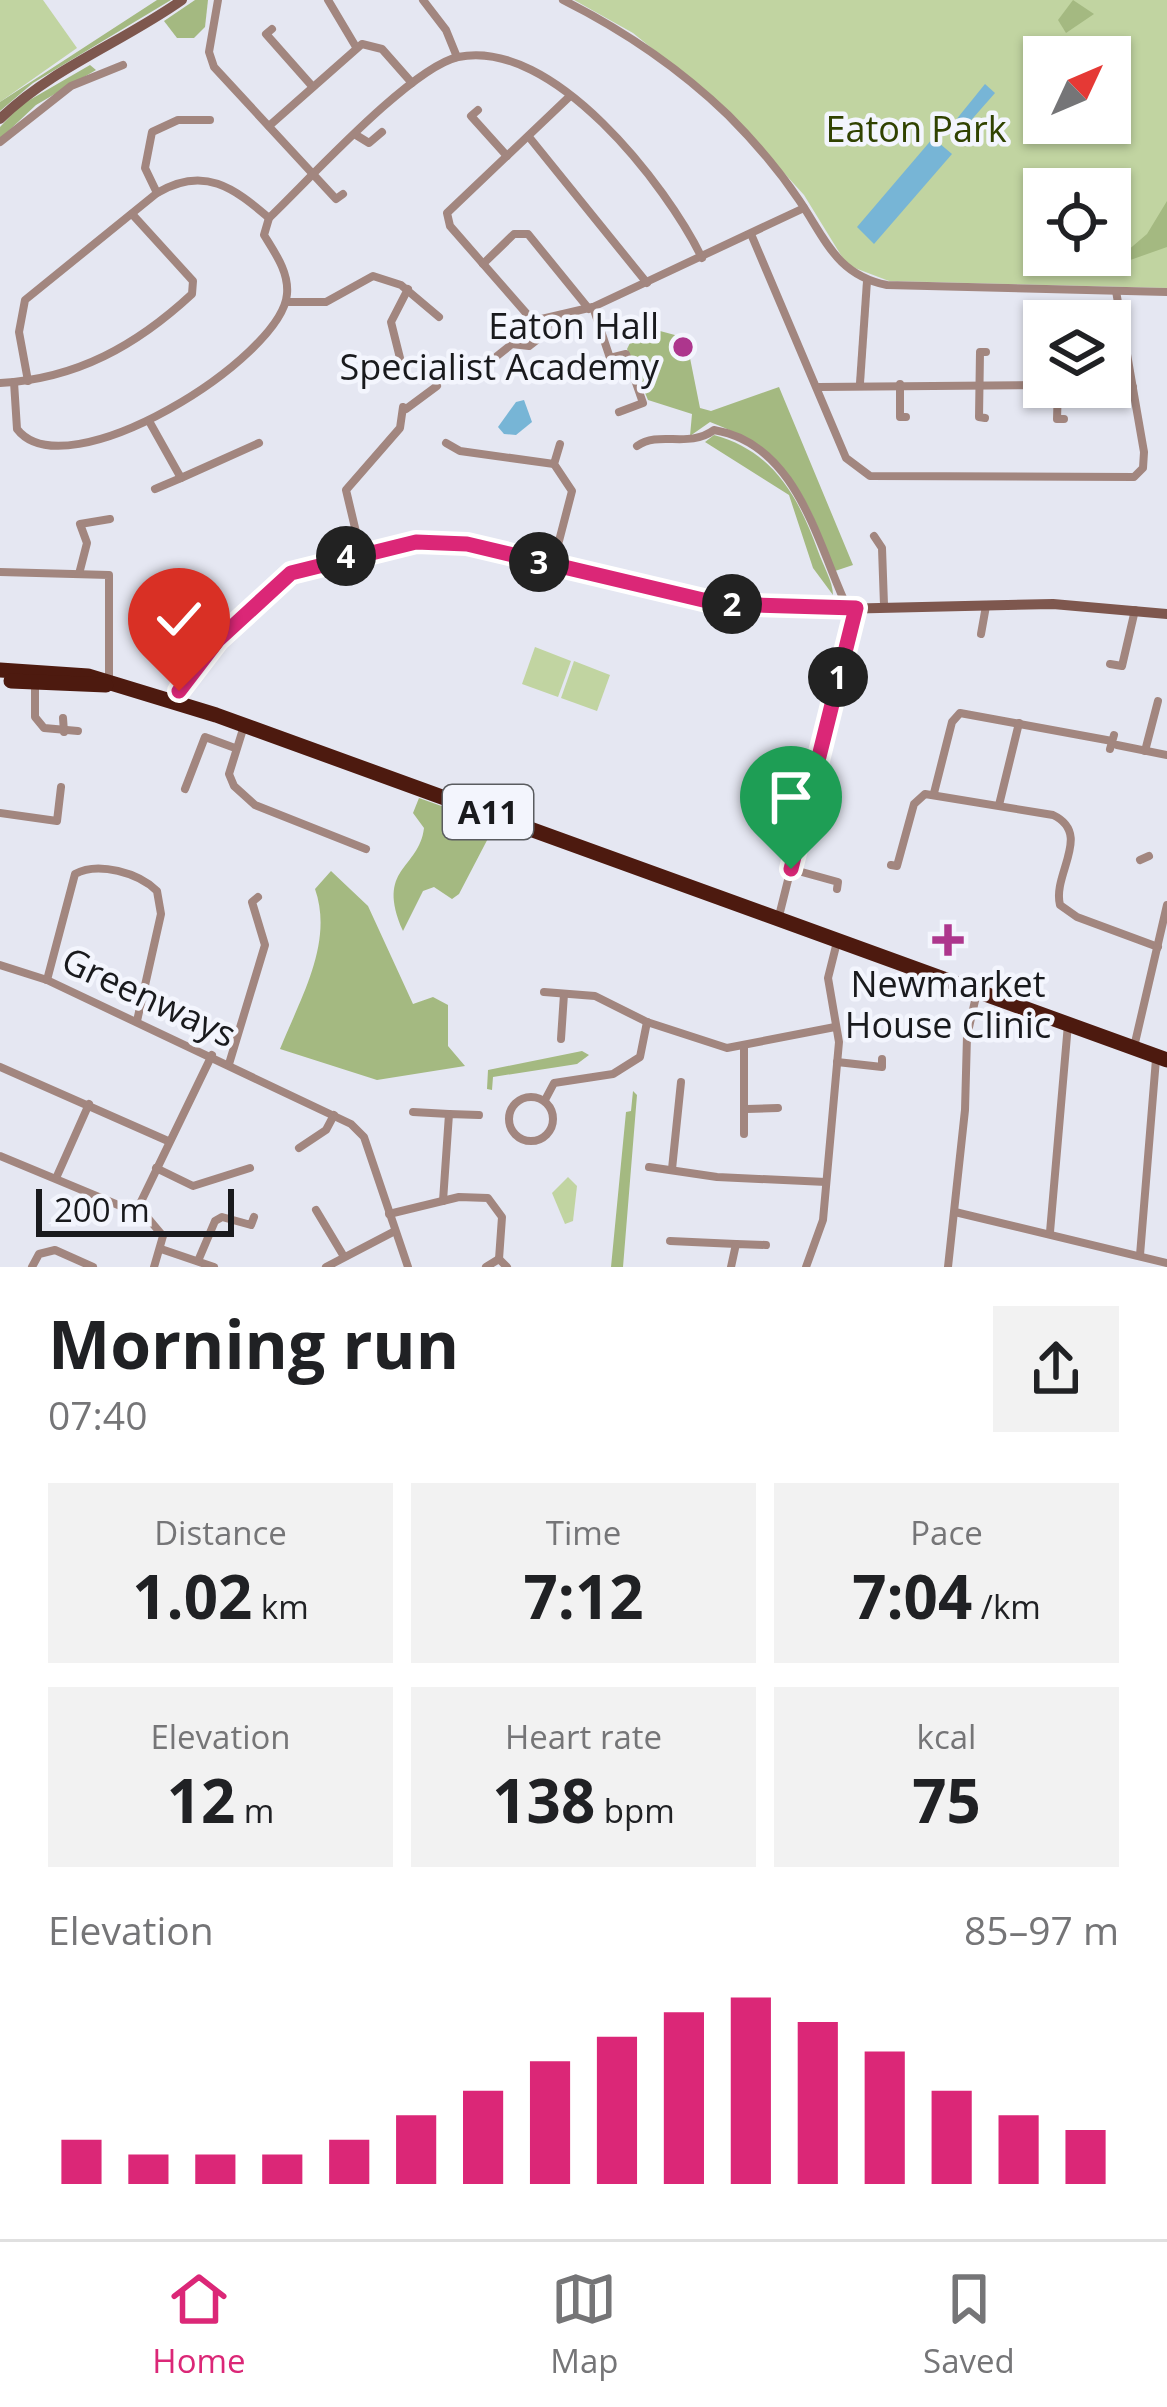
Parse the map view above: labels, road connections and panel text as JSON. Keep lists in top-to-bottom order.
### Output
{
  "streets": {
    "highway": ["A11"],
    "street": ["Greenways"]
  },
  "parks": ["Eaton Park"],
  "places": {
    "other": ["Eaton Hall Specialist Academy"],
    "health": ["Newmarket House Clinic"]
  },
  "scale_bar": "200 m",
  "north": "top right",
  "page": {
    "pins": [
      "4",
      "3",
      "2",
      "1"
    ],
    "scale": "200 m",
    "heading": ["Morning run", "07:40"],
    "stats": [
      ["Distance", "1.02 km"],
      ["Time", "7:12"],
      ["Pace", "7:04 /km"],
      ["Elevation", "12 m"],
      ["Heart rate", "138 bpm"],
      ["kcal", "75"]
    ],
    "chart": ["Elevation", "85–97 m"],
    "tabs": ["Home", "Map", "Saved"]
  }
}
